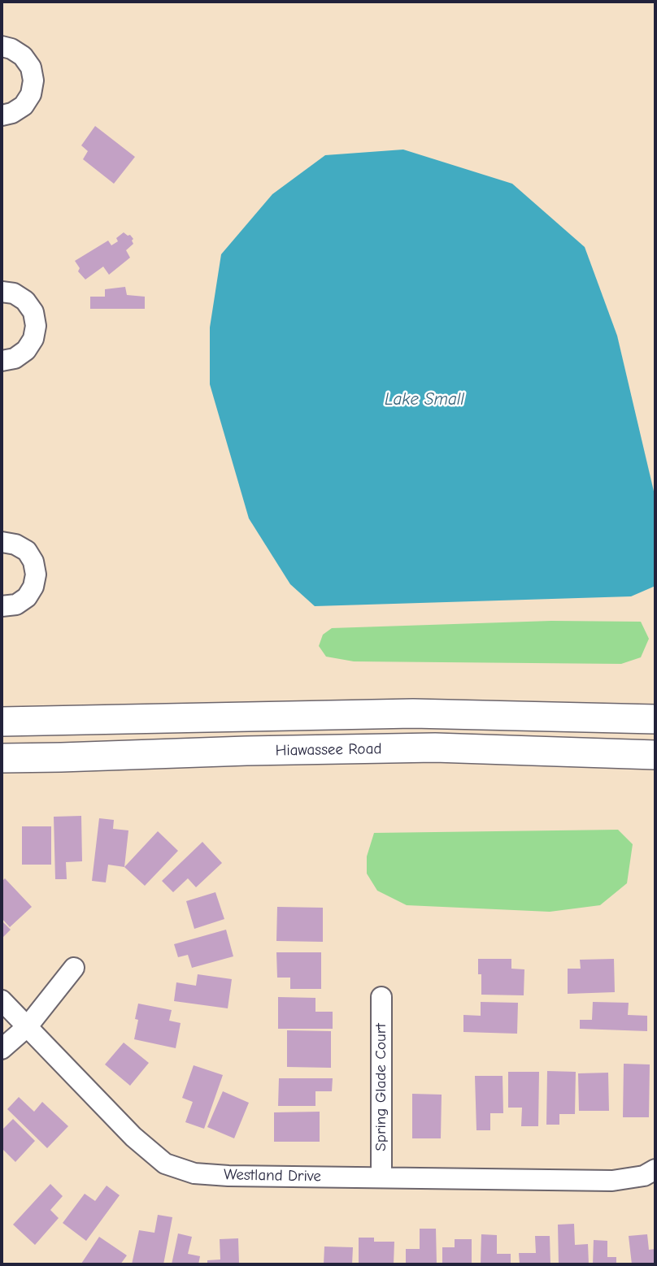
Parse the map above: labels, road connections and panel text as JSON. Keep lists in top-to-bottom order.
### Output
{
  "streets": {
    "street": ["Hiawassee Road", "Spring Glade Court", "Westland Drive"]
  },
  "crossings": [
    ["Spring Glade Court", "Westland Drive"]
  ],
  "water": ["Lake Small"]
}
